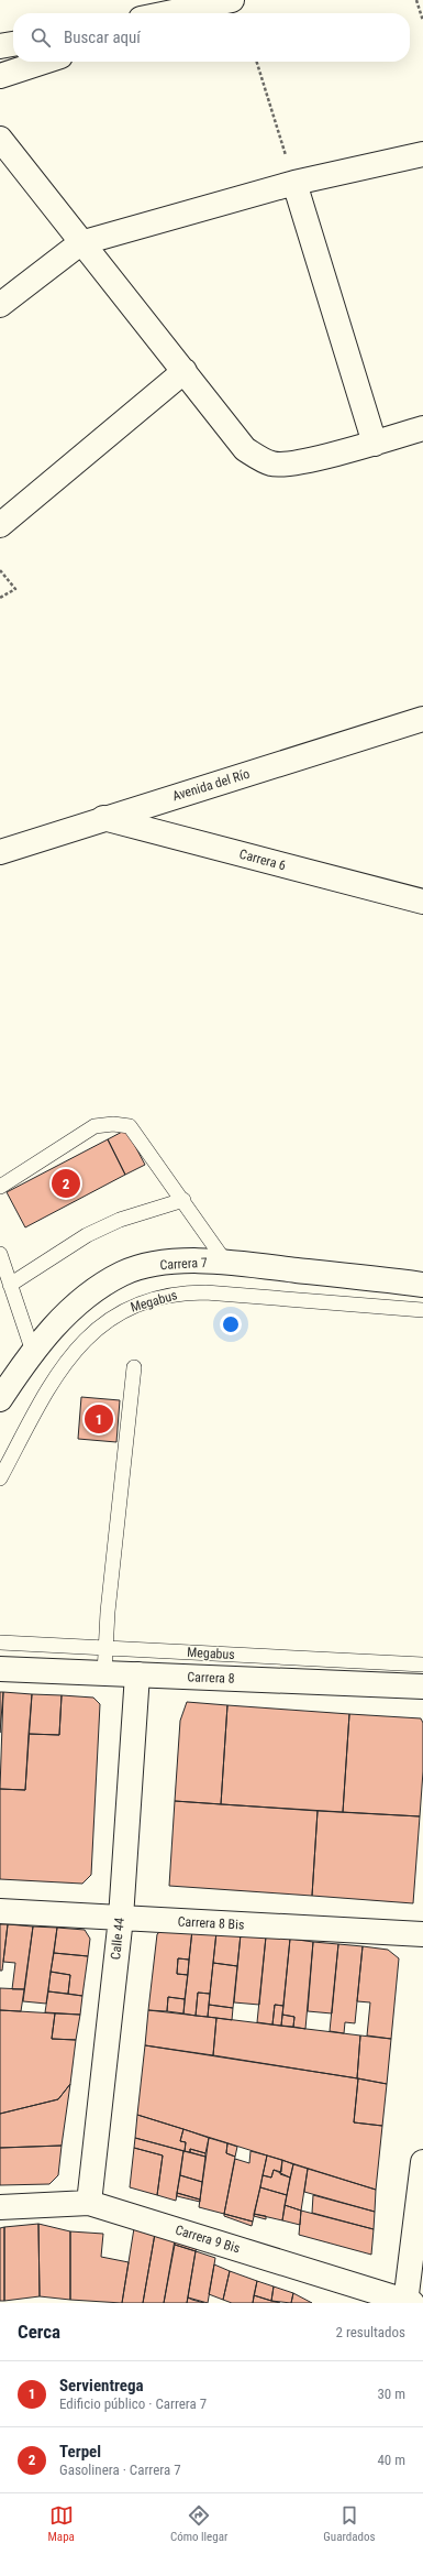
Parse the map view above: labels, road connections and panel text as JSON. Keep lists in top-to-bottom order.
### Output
{
  "streets": {
    "street": [
      "Avenida del Río",
      "Carrera 6",
      "Carrera 7",
      "Carrera 8",
      "Carrera 8 Bis",
      "Calle 44",
      "Carrera 9 Bis"
    ],
    "lane": ["Megabus"]
  },
  "crossings": [
    ["Avenida del Río", "Carrera 6"],
    ["Carrera 8", "Calle 44"],
    ["Carrera 8 Bis", "Calle 44"],
    ["Calle 44", "Carrera 9 Bis"]
  ],
  "page": {
    "search": "Buscar aquí",
    "pins": ["2", "1"],
    "heading": ["Cerca", "2 resultados"],
    "list": [
      {
        "mark": "1",
        "name": "Servientrega",
        "note": "Edificio público · Carrera 7",
        "value": "30 m"
      },
      {
        "mark": "2",
        "name": "Terpel",
        "note": "Gasolinera · Carrera 7",
        "value": "40 m"
      }
    ],
    "nav": ["Mapa", "Cómo llegar", "Guardados"]
  }
}
